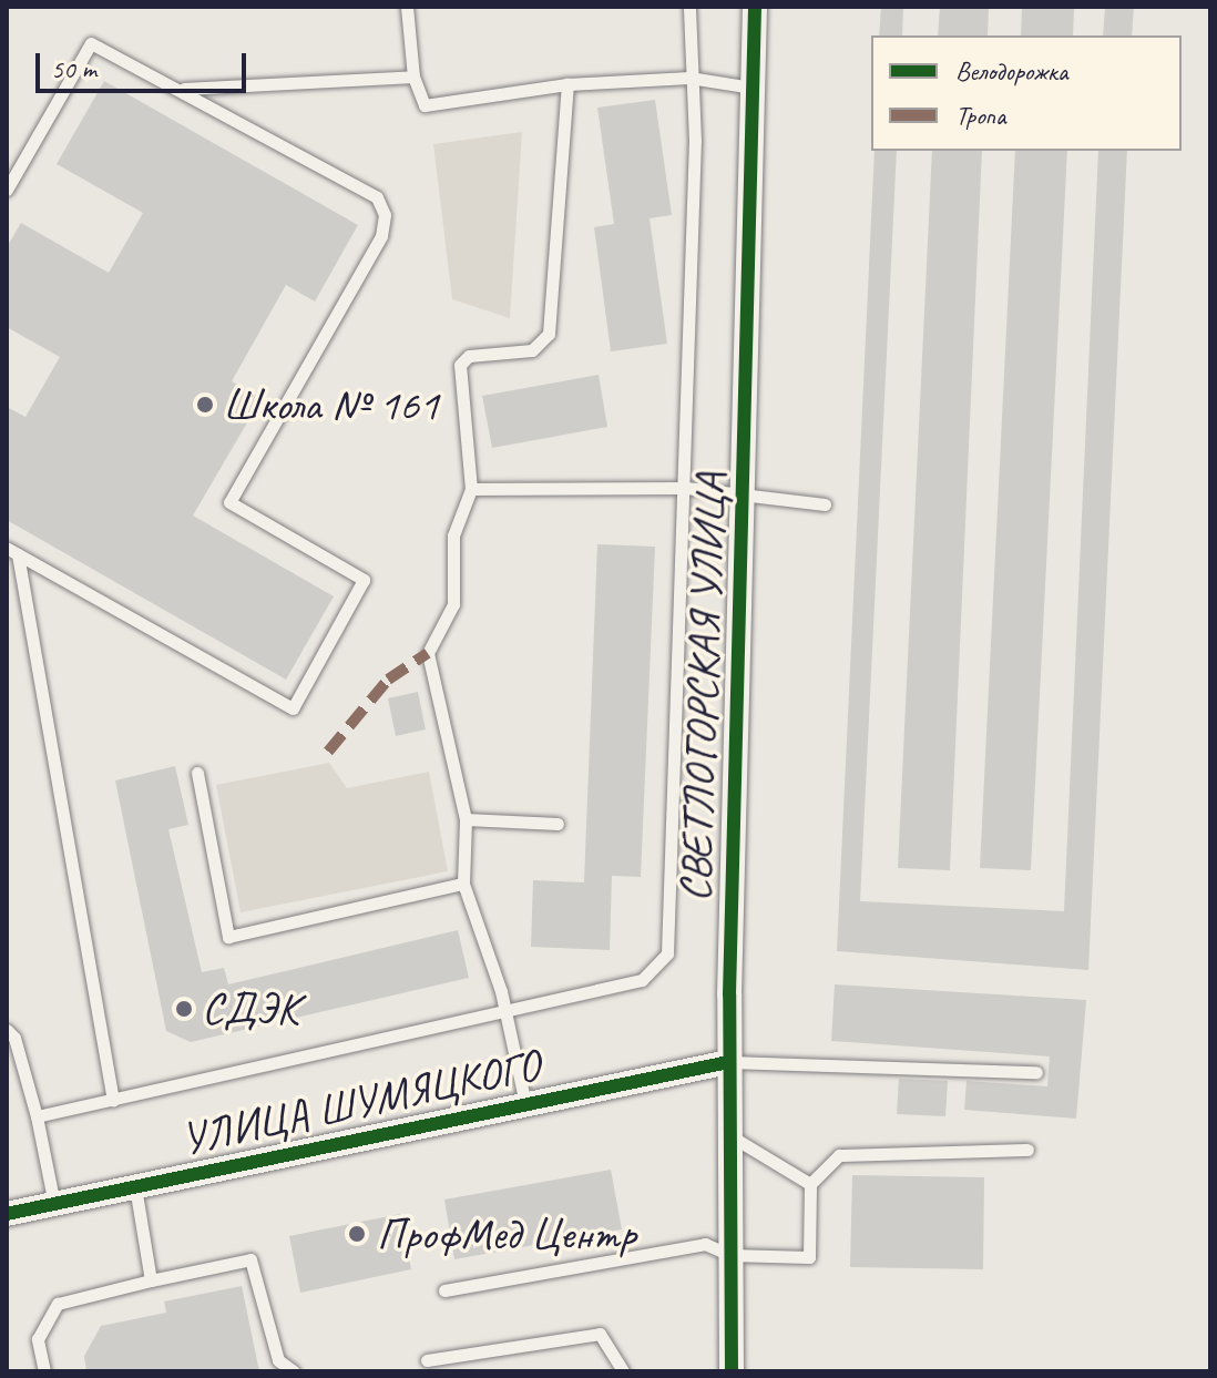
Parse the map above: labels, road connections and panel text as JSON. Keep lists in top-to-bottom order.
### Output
{
  "streets": {
    "street": ["СВЕТЛОГОРСКАЯ УЛИЦА", "УЛИЦА ШУМЯЦКОГО"]
  },
  "crossings": [
    ["СВЕТЛОГОРСКАЯ УЛИЦА", "УЛИЦА ШУМЯЦКОГО"]
  ],
  "places": ["Школа № 161", "СДЭК", "ПрофМед Центр"],
  "legend": ["Велодорожка", "Тропа"],
  "scale_bar": "50 m"
}
